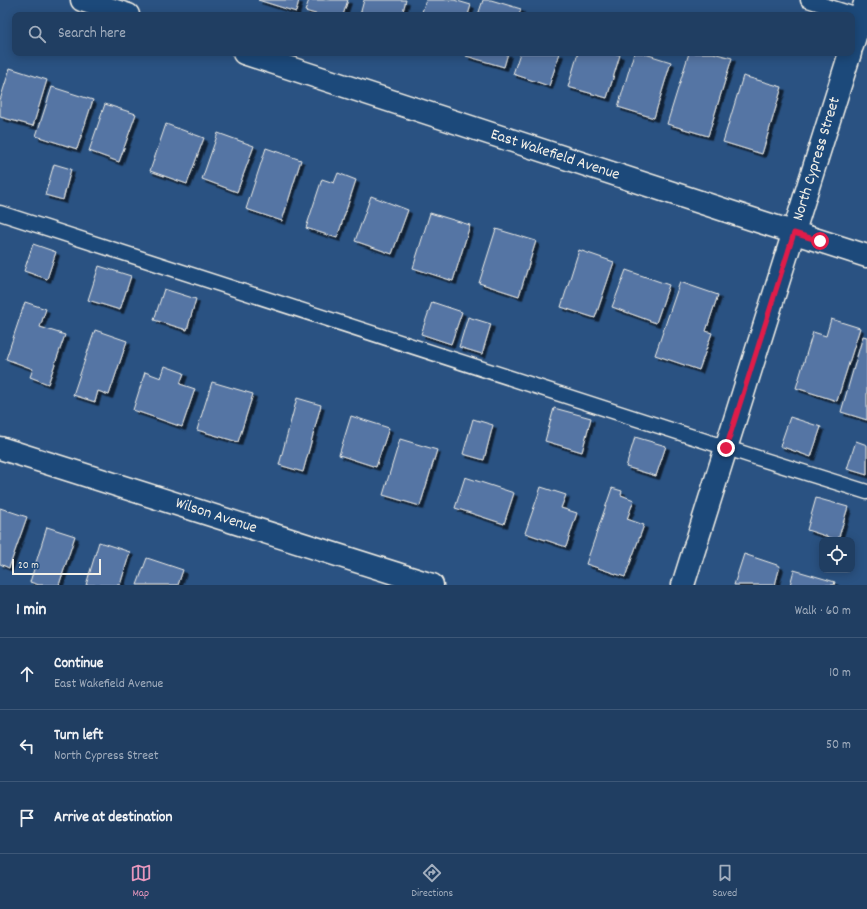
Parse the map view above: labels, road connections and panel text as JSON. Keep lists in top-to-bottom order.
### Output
{
  "streets": {
    "street": ["East Wakefield Avenue", "North Cypress Street", "Wilson Avenue"]
  },
  "crossings": [
    ["East Wakefield Avenue", "North Cypress Street"]
  ],
  "scale_bar": "20 m",
  "page": {
    "search": "Search here",
    "scale": "20 m",
    "heading": ["1 min", "Walk · 60 m"],
    "list": [
      ["Continue", "East Wakefield Avenue", "10 m"],
      ["Turn left", "North Cypress Street", "50 m"],
      "Arrive at destination"
    ],
    "nav": ["Map", "Directions", "Saved"]
  }
}
